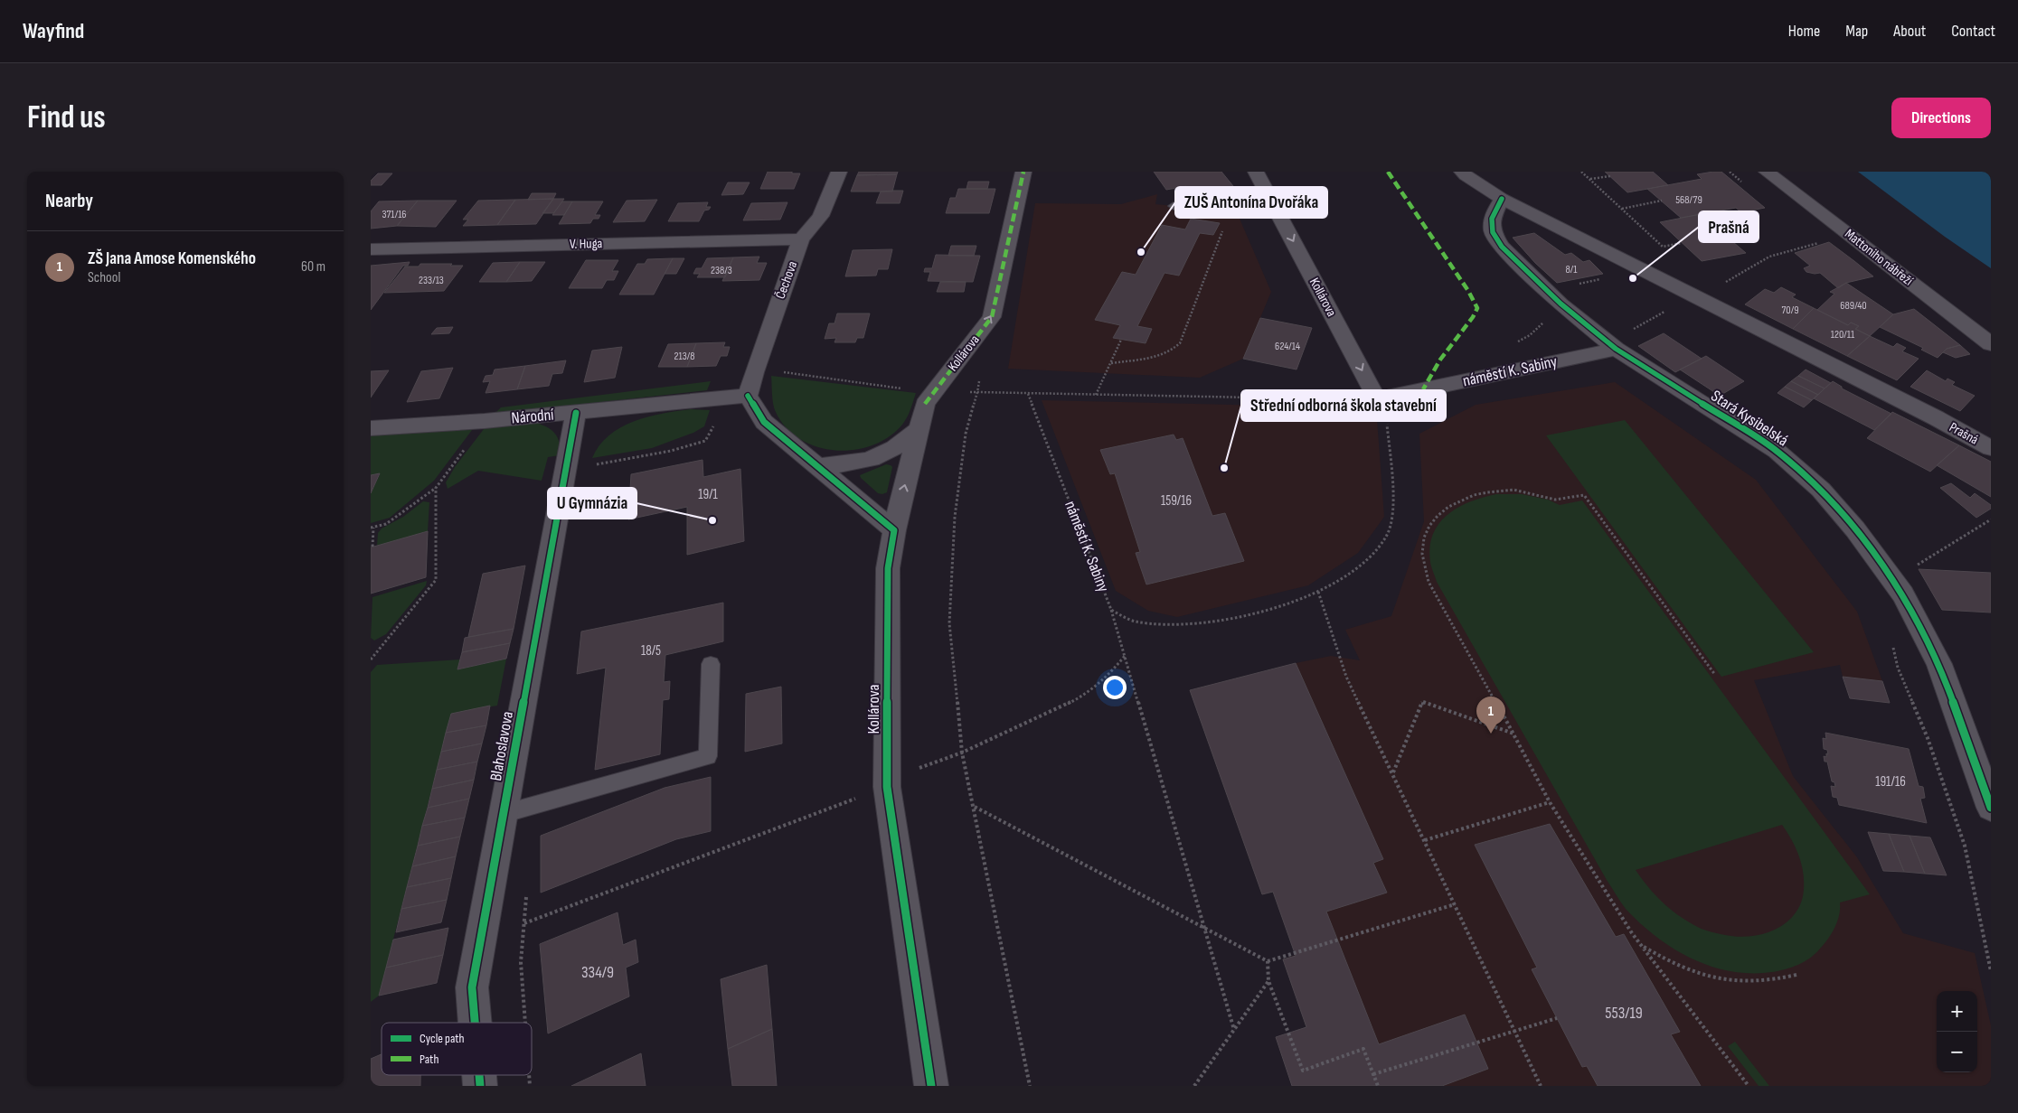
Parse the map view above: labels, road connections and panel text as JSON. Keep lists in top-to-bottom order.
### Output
{
  "streets": {
    "street": [
      "V. Huga",
      "Mattoniho nábřeží",
      "Čechova",
      "Kollárova",
      "náměstí K. Sabiny",
      "Národní",
      "Stará Kysibelská",
      "Prašná",
      "Blahoslavova"
    ]
  },
  "crossings": [
    ["V. Huga", "Čechova"],
    ["Čechova", "Národní"],
    ["Kollárova", "náměstí K. Sabiny"],
    ["náměstí K. Sabiny", "Stará Kysibelská"],
    ["Národní", "Blahoslavova"],
    ["Stará Kysibelská", "Prašná"]
  ],
  "places": [
    "ZUŠ Antonína Dvořáka",
    "Prašná",
    "Střední odborná škola stavební",
    "U Gymnázia"
  ],
  "house_numbers": [
    "568/79",
    "371/16",
    "8/1",
    "238/3",
    "233/13",
    "689/40",
    "70/9",
    "120/11",
    "624/14",
    "213/8",
    "19/1",
    "159/16",
    "18/5",
    "191/16",
    "334/9",
    "553/19"
  ],
  "legend": ["Cycle path", "Path"],
  "page": {
    "header": "Wayfind",
    "nav": [
      "Home",
      "Map",
      "About",
      "Contact"
    ],
    "buttons": "Directions",
    "title": "Find us",
    "heading": "Nearby",
    "list": [
      {
        "mark": "1",
        "name": "ZŠ Jana Amose Komenského",
        "note": "School",
        "value": "60 m"
      }
    ],
    "pins": "1",
    "map_buttons": ["+", "−"]
  }
}
